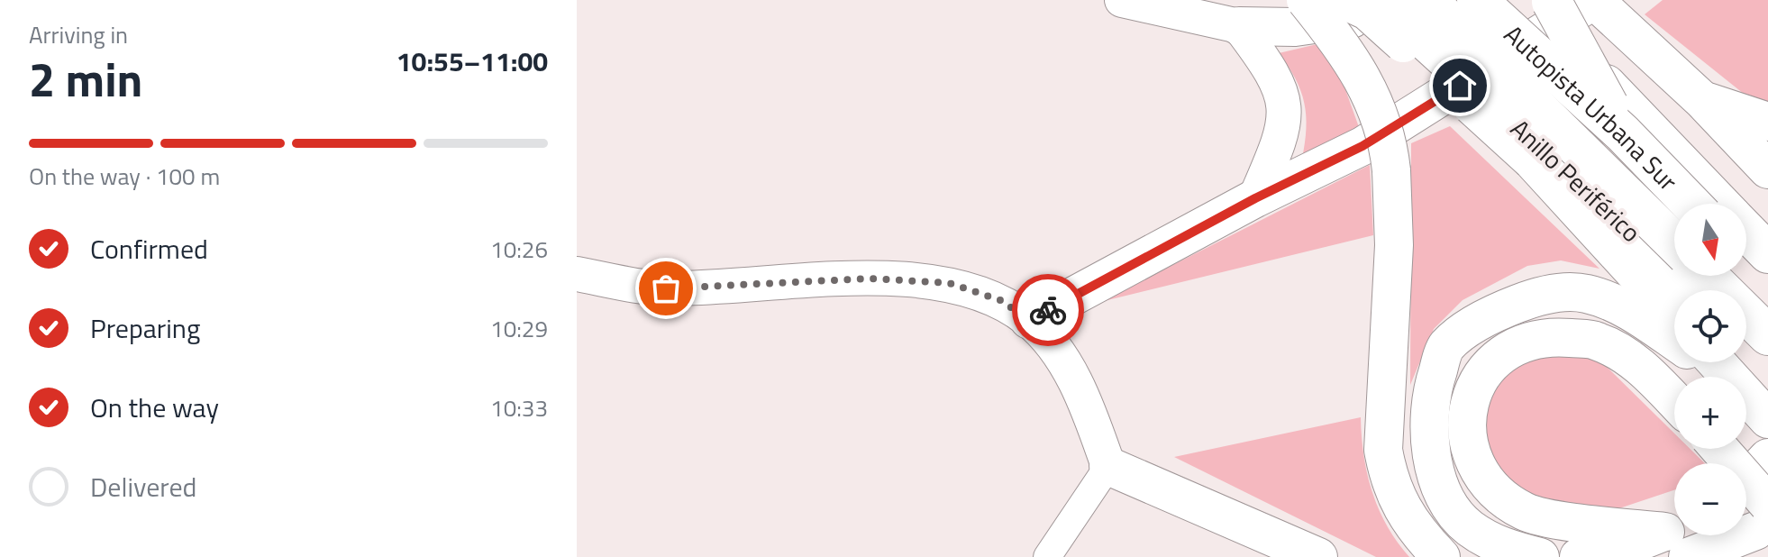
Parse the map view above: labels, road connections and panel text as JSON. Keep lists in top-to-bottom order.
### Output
{
  "streets": {
    "highway": ["Autopista Urbana Sur", "Anillo Periférico"]
  },
  "north": "bottom",
  "page": {
    "heading": ["2 min", "Arriving in", "10:55–11:00"],
    "bar": "On the way · 100 m",
    "map_buttons": ["+", "−"],
    "list": [
      ["Confirmed", "10:26"],
      ["Preparing", "10:29"],
      ["On the way", "10:33"],
      "Delivered"
    ]
  }
}
